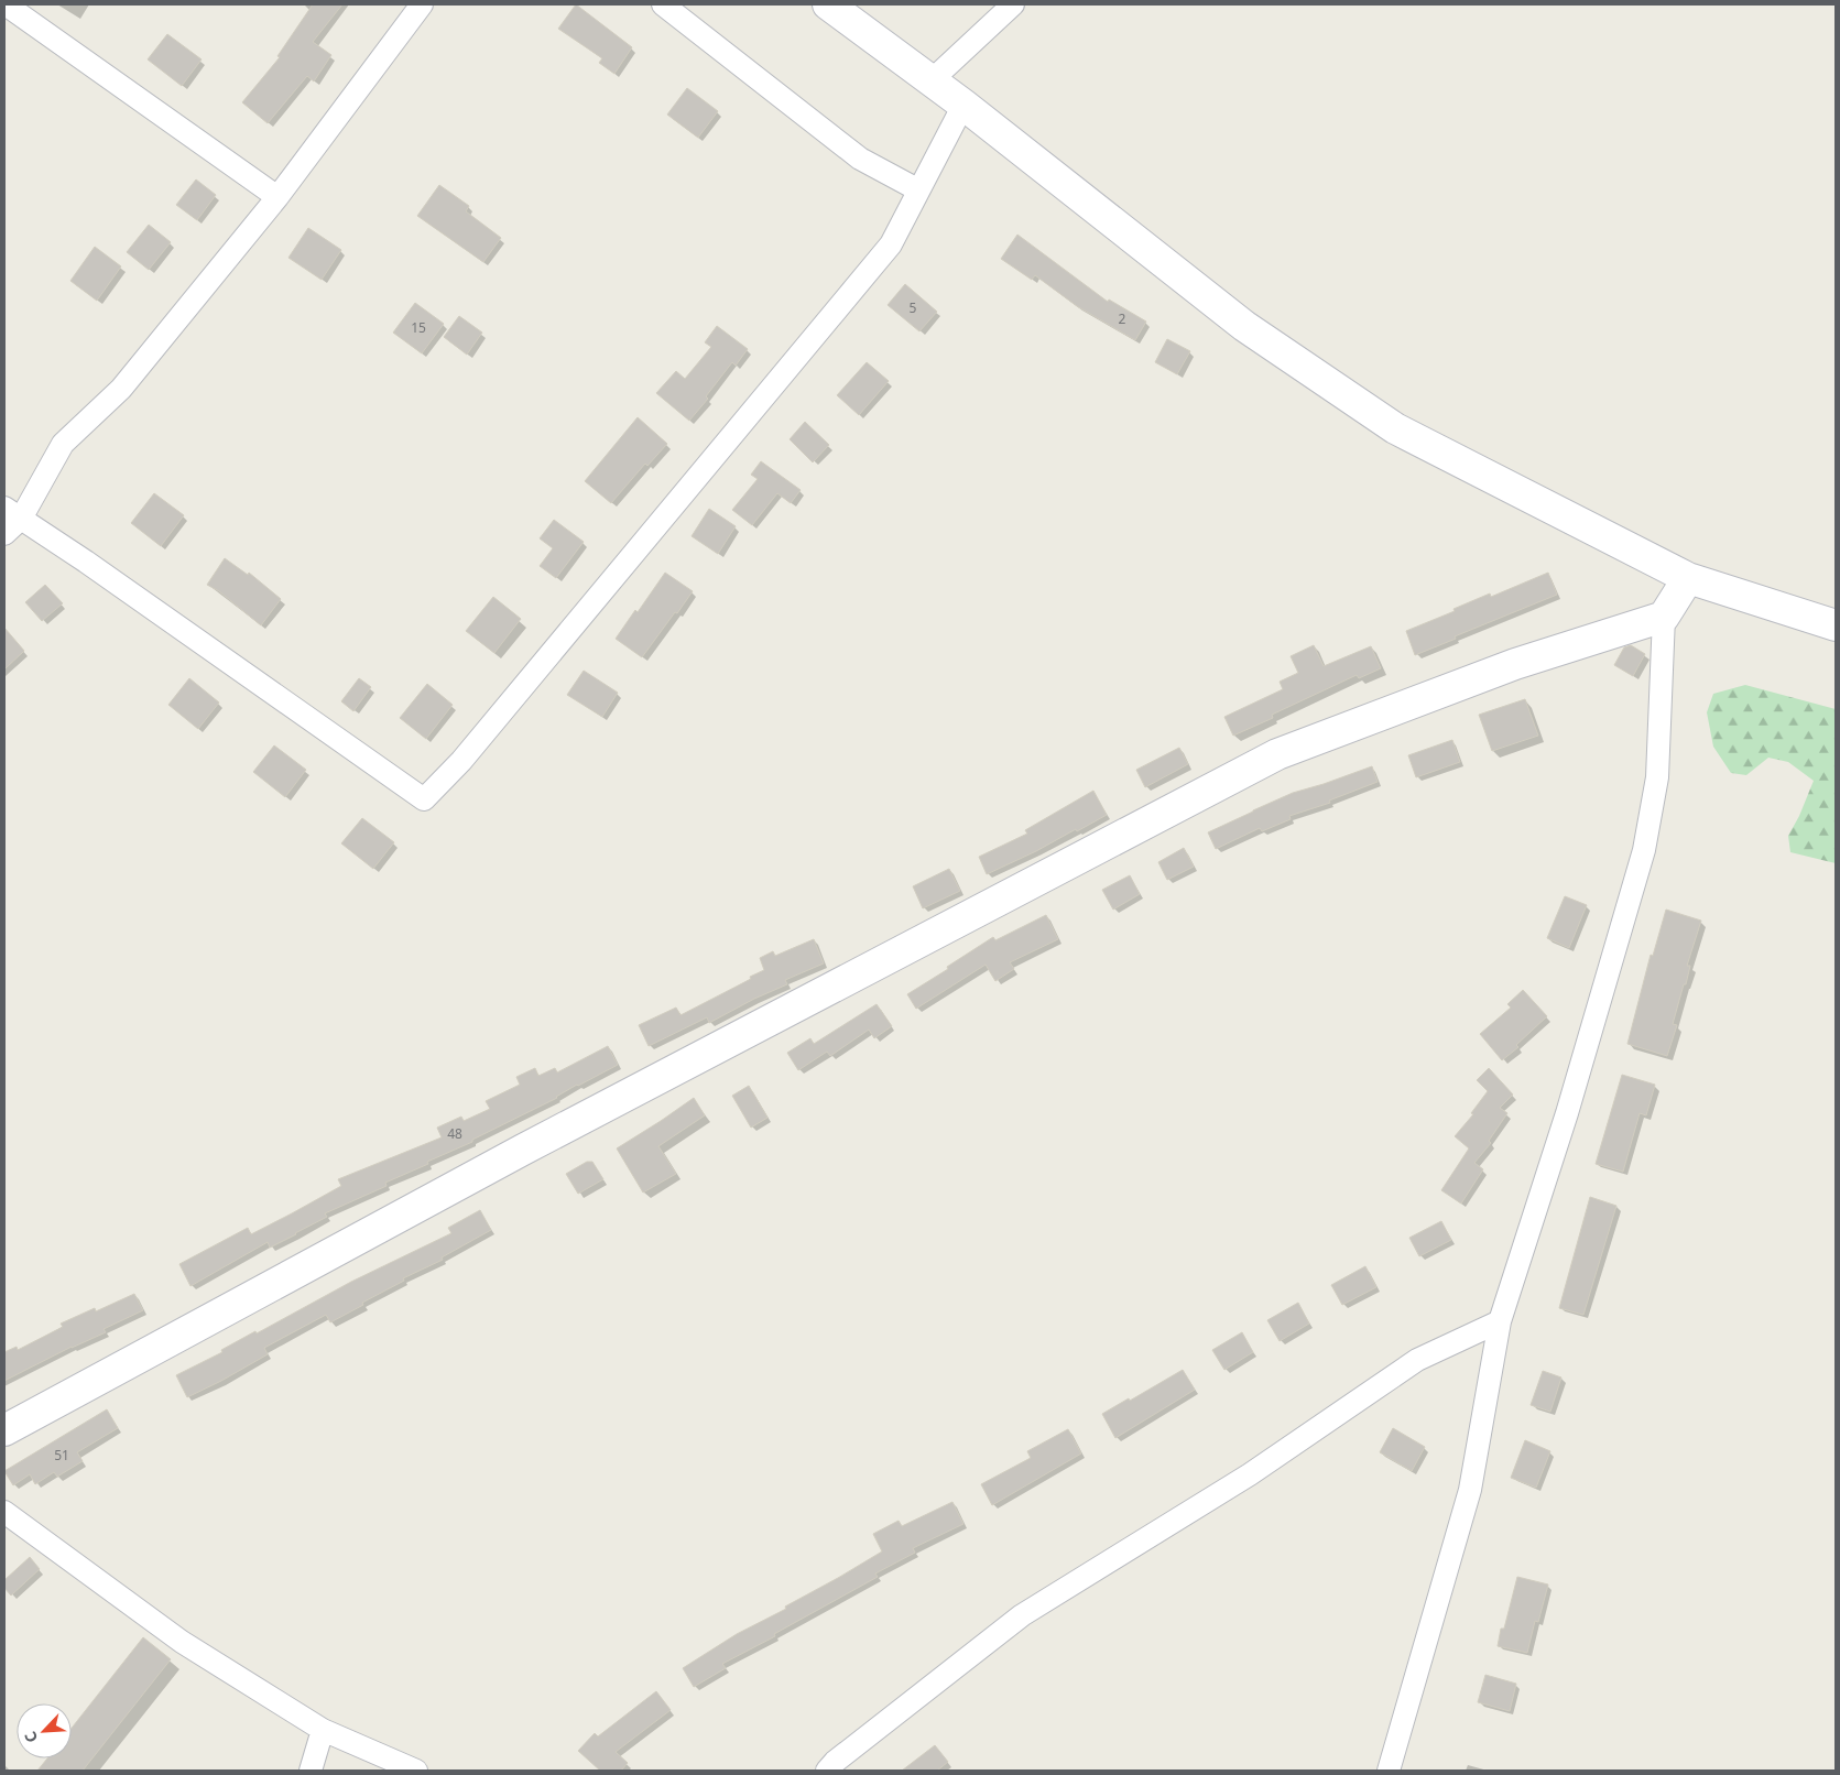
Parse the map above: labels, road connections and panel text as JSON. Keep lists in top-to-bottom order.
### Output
{
  "house_numbers": [
    "5",
    "2",
    "15",
    "48",
    "51"
  ],
  "north": "bottom left"
}
